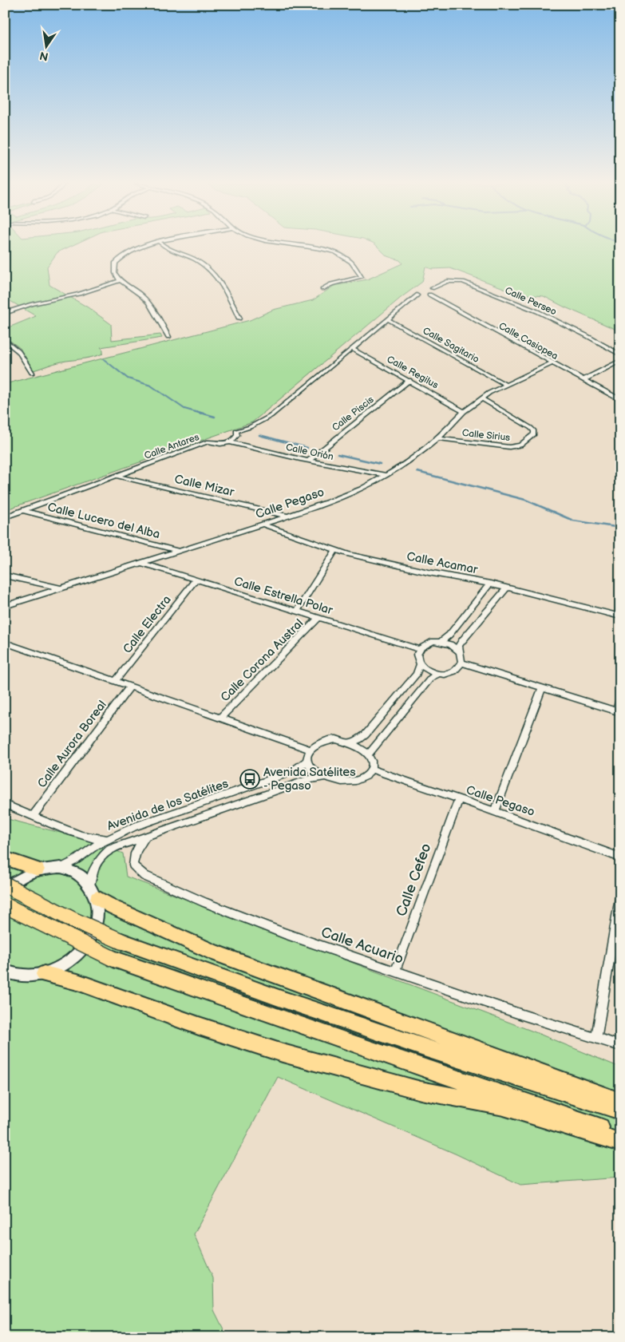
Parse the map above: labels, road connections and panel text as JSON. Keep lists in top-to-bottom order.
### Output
{
  "streets": {
    "street": [
      "Calle Perseo",
      "Calle Casiopea",
      "Calle Sagitario",
      "Calle Regilus",
      "Calle Piscis",
      "Calle Sirius",
      "Calle Antares",
      "Calle Orión",
      "Calle Mizar",
      "Calle Pegaso",
      "Calle Lucero del Alba",
      "Calle Acamar",
      "Calle Estrella Polar",
      "Calle Electra",
      "Calle Corona Austral",
      "Calle Aurora Boreal",
      "Avenida de los Satélites",
      "Calle Cefeo",
      "Calle Acuario"
    ]
  },
  "crossings": [
    ["Calle Casiopea", "Calle Pegaso"],
    ["Calle Sagitario", "Calle Pegaso"],
    ["Calle Regilus", "Calle Piscis"],
    ["Calle Regilus", "Calle Pegaso"],
    ["Calle Piscis", "Calle Orión"],
    ["Calle Sirius", "Calle Pegaso"],
    ["Calle Antares", "Calle Orión"],
    ["Calle Antares", "Calle Mizar"],
    ["Calle Antares", "Calle Lucero del Alba"],
    ["Calle Orión", "Calle Pegaso"],
    ["Calle Mizar", "Calle Pegaso"],
    ["Calle Pegaso", "Calle Lucero del Alba"],
    ["Calle Pegaso", "Calle Acamar"],
    ["Calle Pegaso", "Calle Estrella Polar"],
    ["Calle Pegaso", "Avenida de los Satélites"],
    ["Calle Pegaso", "Calle Cefeo"],
    ["Calle Estrella Polar", "Calle Electra"],
    ["Calle Estrella Polar", "Calle Corona Austral"],
    ["Avenida de los Satélites", "Calle Acuario"],
    ["Calle Cefeo", "Calle Acuario"]
  ],
  "places": {
    "bus stop": ["Avenida Satélites - Pegaso"]
  },
  "north": "bottom"
}
